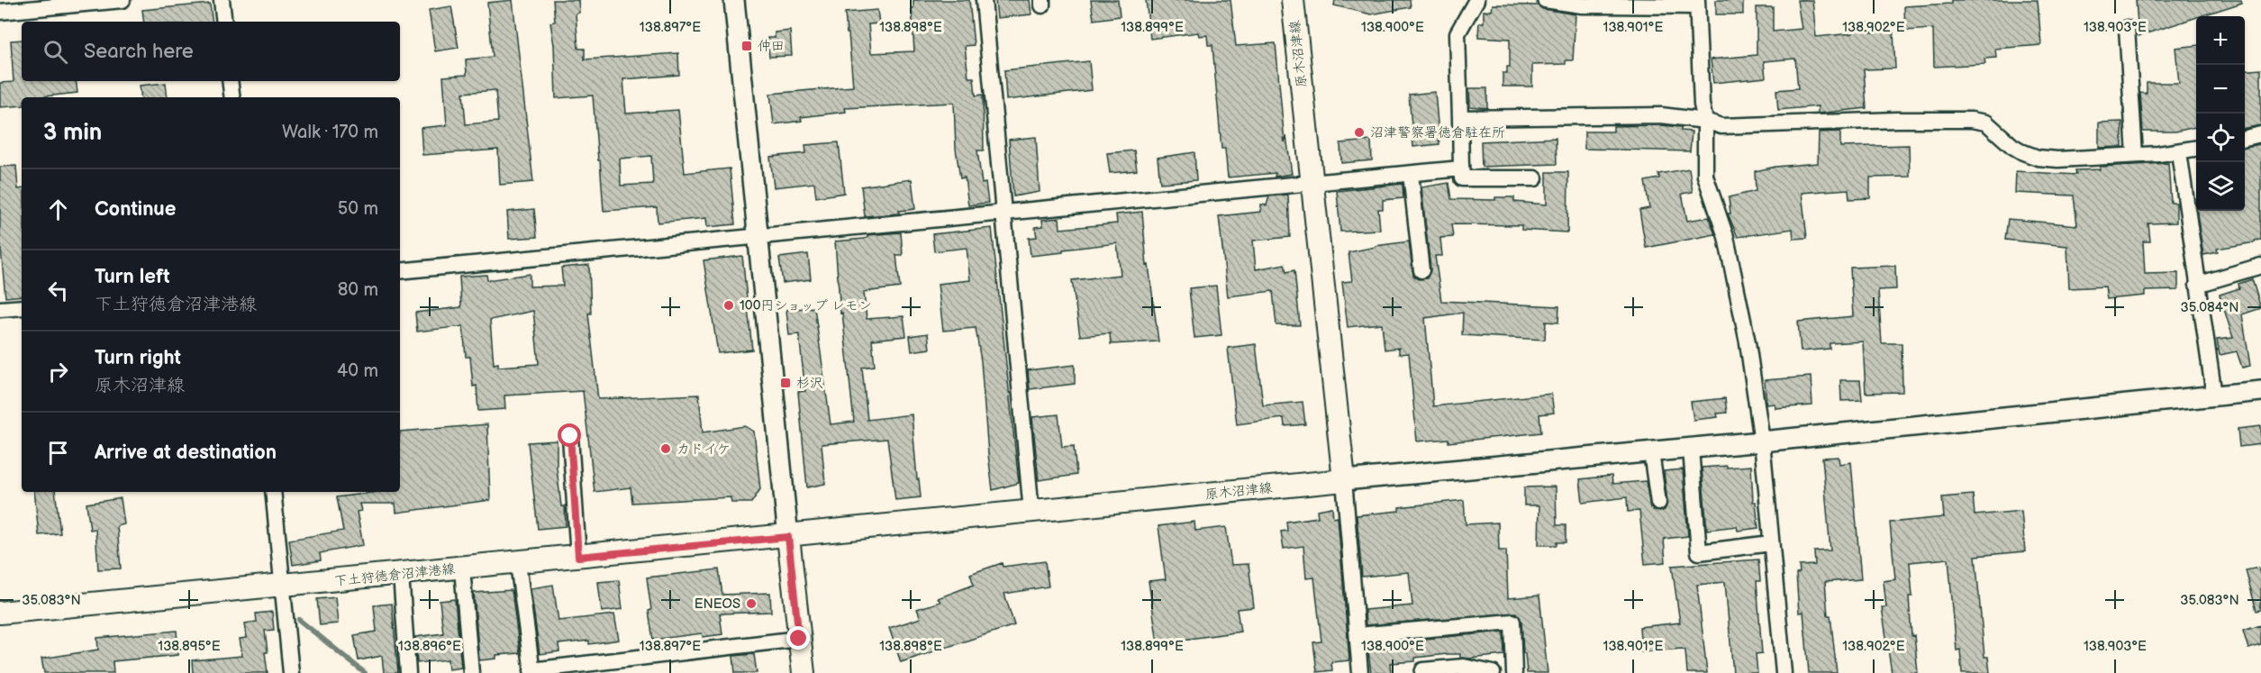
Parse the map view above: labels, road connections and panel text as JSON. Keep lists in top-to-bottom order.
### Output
{
  "streets": {
    "main road": ["原木沼津線", "下土狩徳倉沼津港線"]
  },
  "crossings": [
    ["原木沼津線", "下土狩徳倉沼津港線"]
  ],
  "places": {
    "transit": ["仲田", "杉沢"],
    "other": [
      "沼津警察署徳倉駐在所",
      "100円ショップ レモン",
      "カドイケ",
      "ENEOS"
    ]
  },
  "page": {
    "map_buttons": ["+", "−"],
    "search": "Search here",
    "heading": ["3 min", "Walk · 170 m"],
    "list": [
      ["Continue", "50 m"],
      ["Turn left", "下土狩徳倉沼津港線", "80 m"],
      ["Turn right", "原木沼津線", "40 m"],
      "Arrive at destination"
    ]
  },
  "coordinates": [
    "138.897°E",
    "138.898°E",
    "138.899°E",
    "138.900°E",
    "138.901°E",
    "138.902°E",
    "138.903°E",
    "35.084°N",
    "35.083°N",
    "138.895°E",
    "138.896°E"
  ]
}
